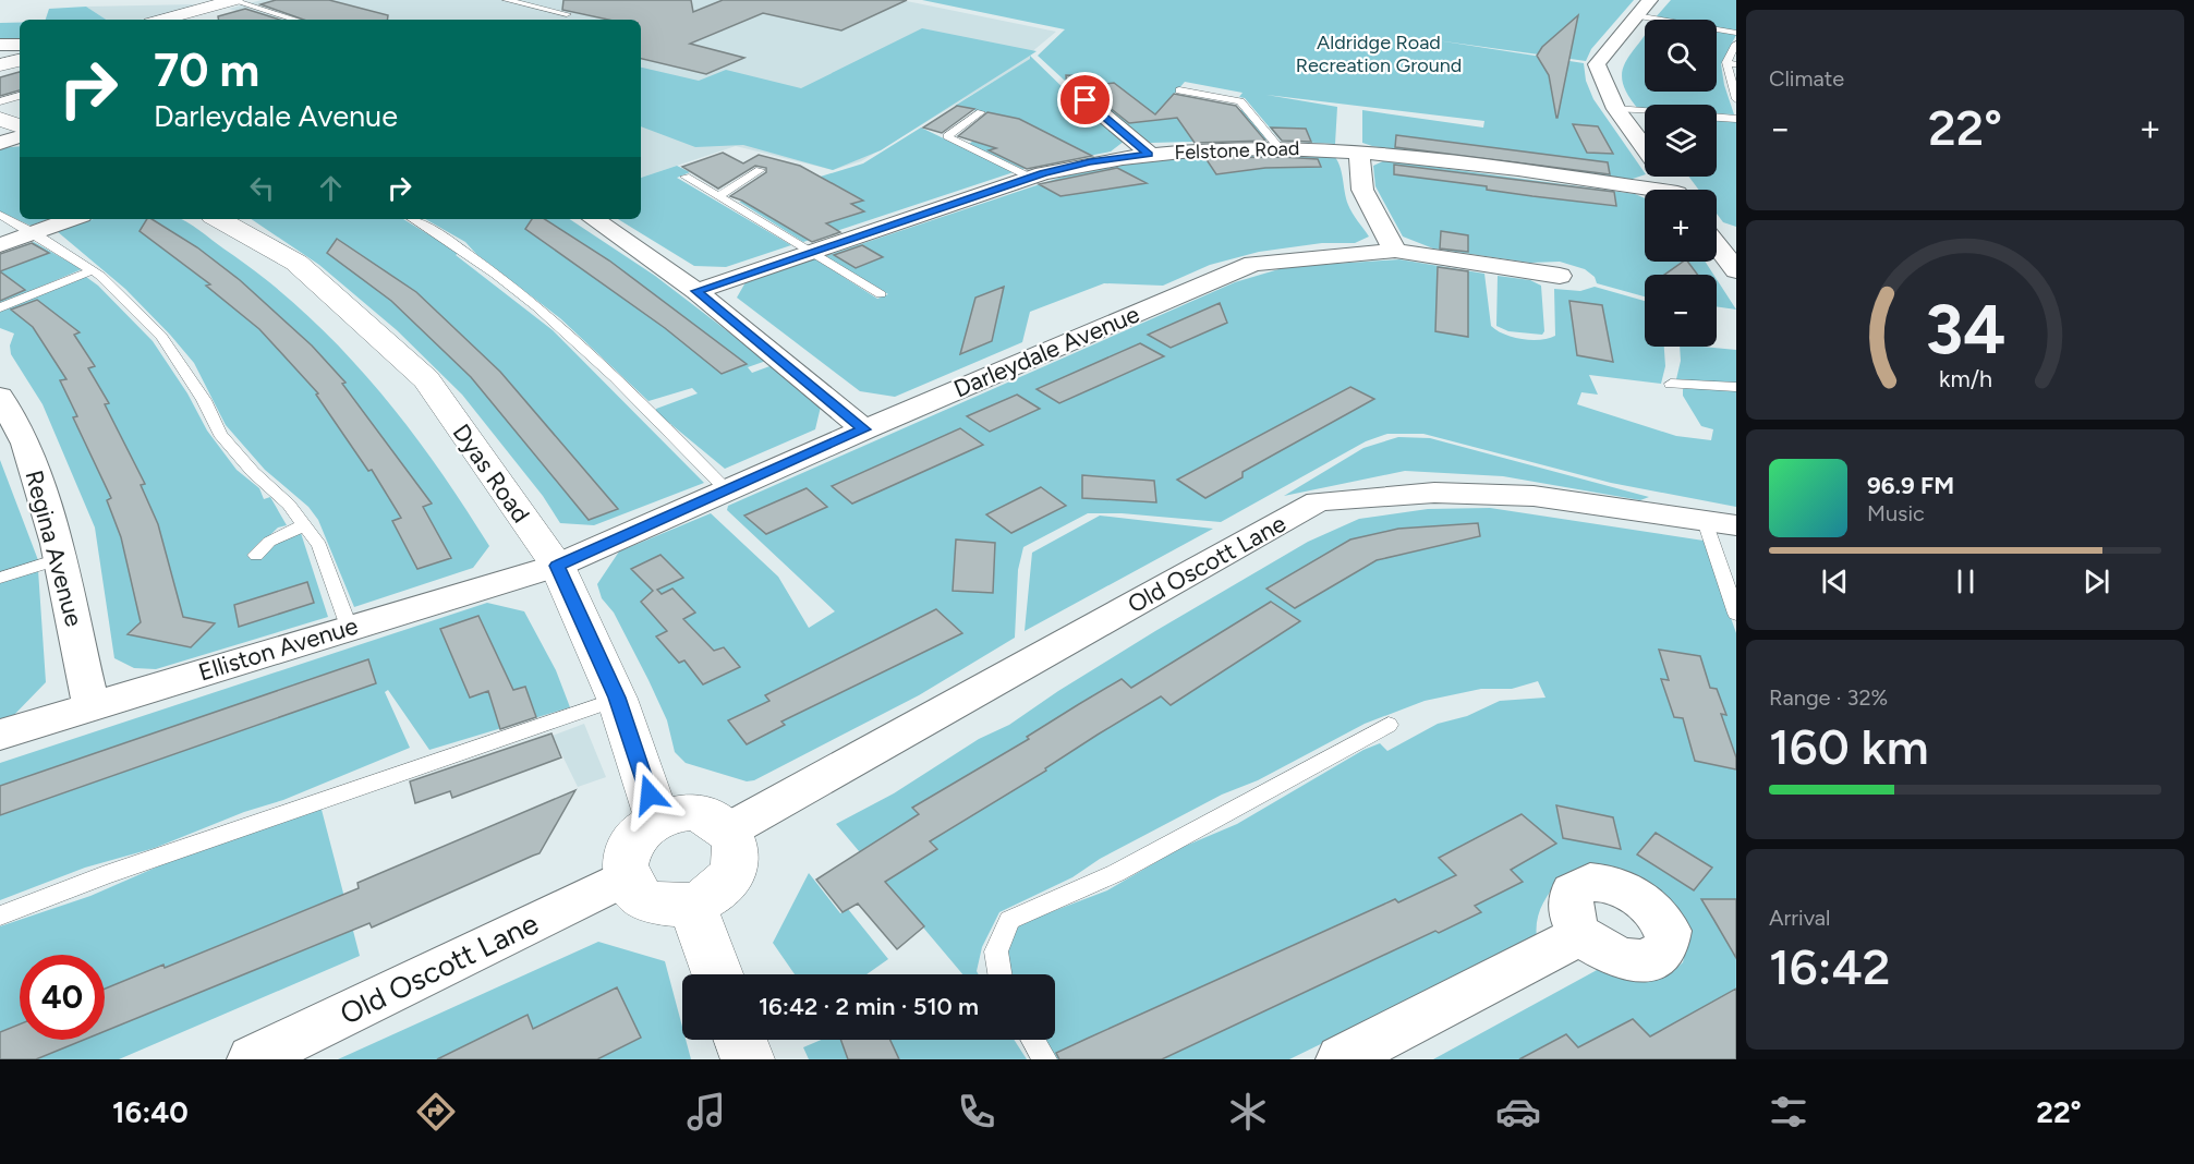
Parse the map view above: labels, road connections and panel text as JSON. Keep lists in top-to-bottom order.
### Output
{
  "streets": {
    "street": [
      "Felstone Road",
      "Darleydale Avenue",
      "Dyas Road",
      "Regina Avenue",
      "Old Oscott Lane",
      "Elliston Avenue"
    ]
  },
  "crossings": [
    ["Darleydale Avenue", "Dyas Road"],
    ["Darleydale Avenue", "Elliston Avenue"],
    ["Dyas Road", "Old Oscott Lane"],
    ["Dyas Road", "Elliston Avenue"],
    ["Regina Avenue", "Elliston Avenue"]
  ],
  "parks": ["Aldridge Road Recreation Ground"],
  "page": {
    "tile": [
      "Climate",
      ["Range · 32%", "160 km"],
      ["Arrival", "16:42"]
    ],
    "map_buttons": ["+", "−"],
    "turn": ["70 m", "Darleydale Avenue"],
    "heat": ["−", "22°", "+"],
    "song": ["96.9 FM", "Music"],
    "limit": "40",
    "trip": "16:42 · 2 min · 510 m",
    "tabs": ["16:40", "22°"],
    "gauge": ["34", "km/h"]
  }
}
